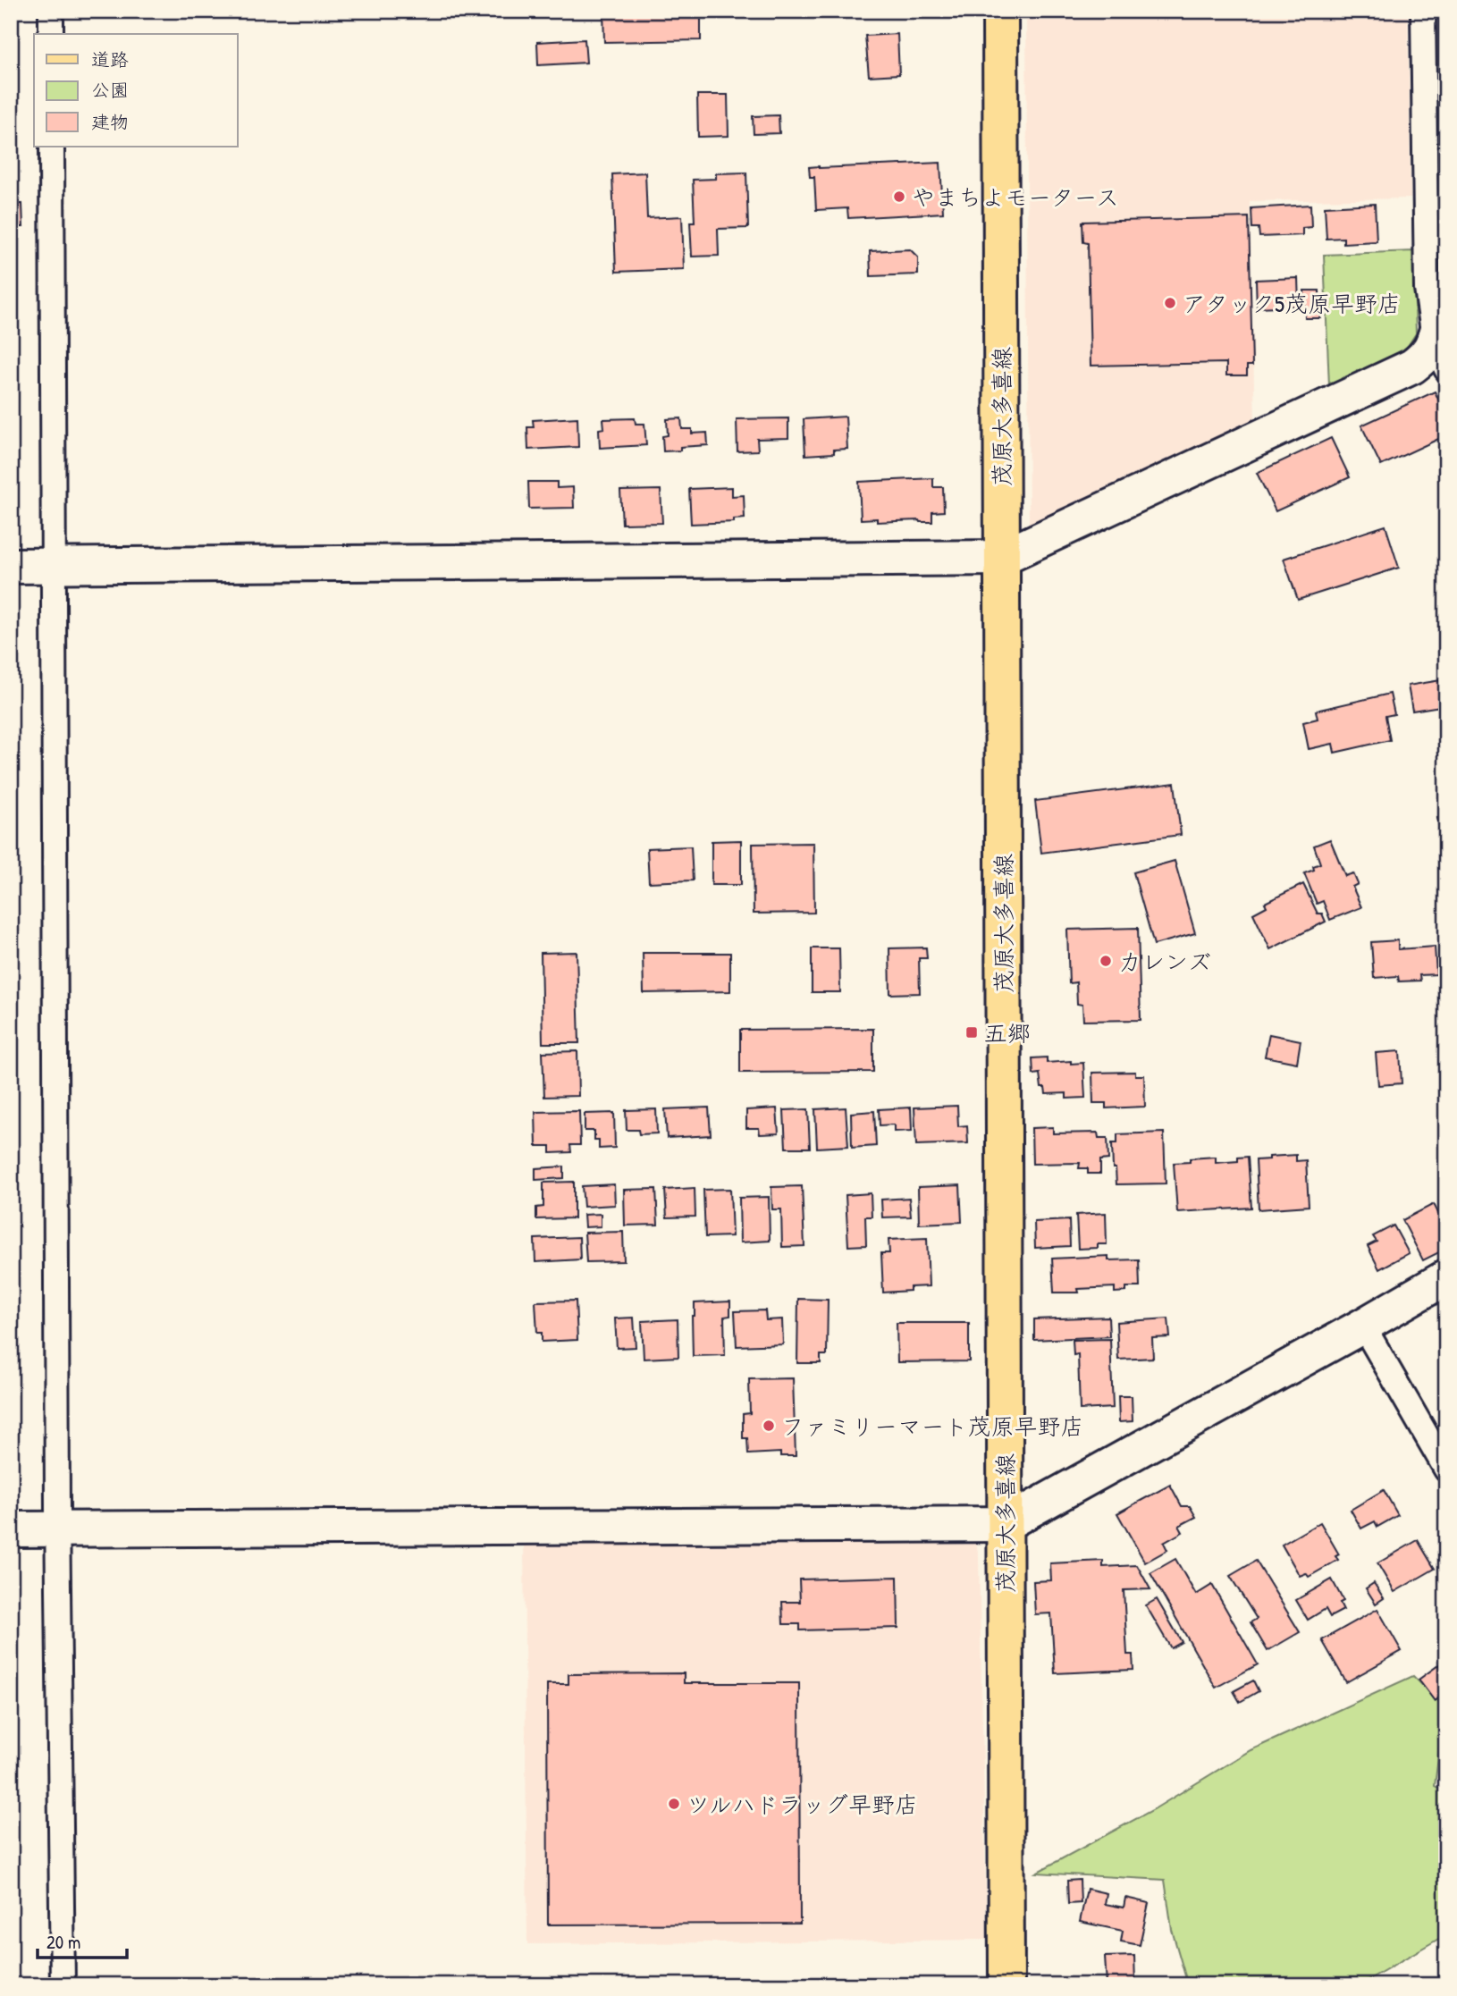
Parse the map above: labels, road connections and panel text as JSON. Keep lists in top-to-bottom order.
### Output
{
  "streets": {
    "main road": ["茂原大多喜線"]
  },
  "places": {
    "other": [
      "やまちよモータース",
      "アタック5茂原早野店",
      "カレンズ",
      "ファミリーマート茂原早野店",
      "ツルハドラッグ早野店"
    ],
    "transit": ["五郷"]
  },
  "legend": ["道路", "公園", "建物"],
  "scale_bar": "20 m"
}
